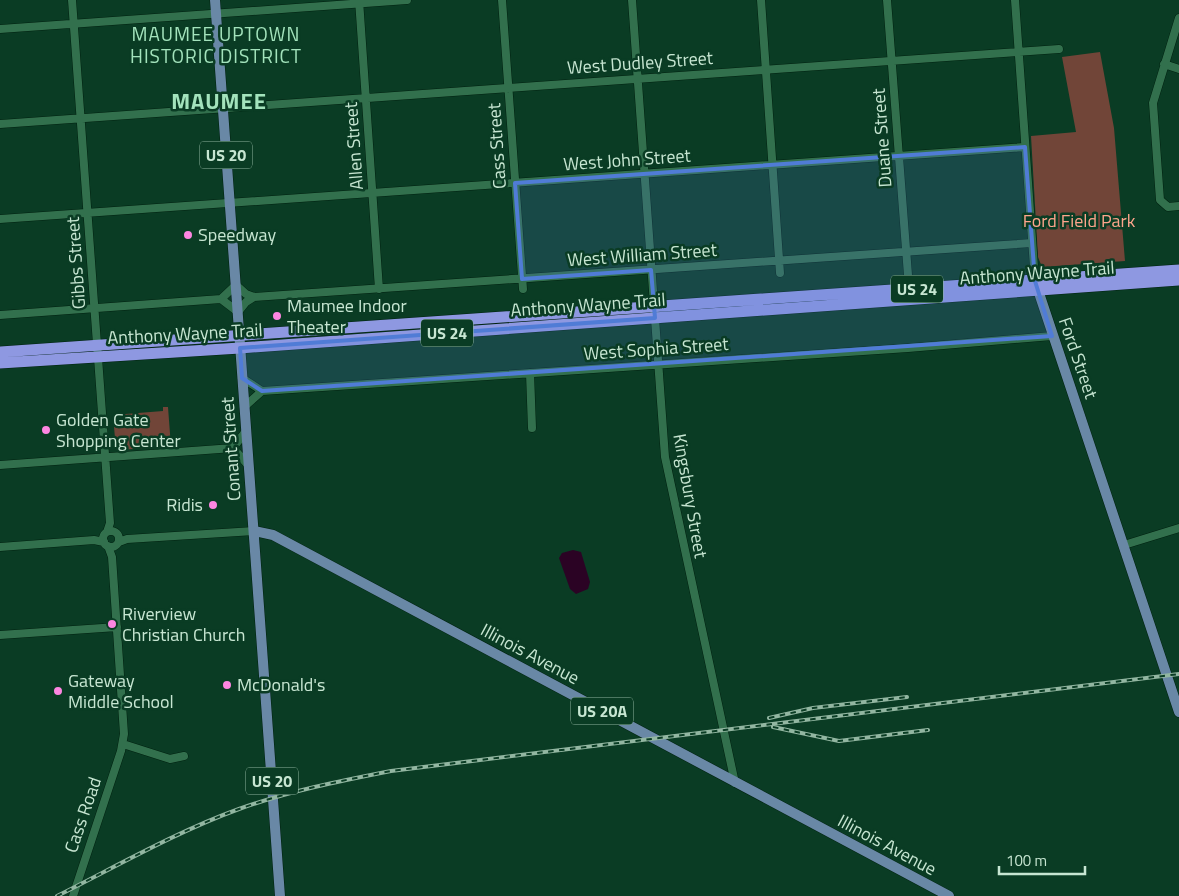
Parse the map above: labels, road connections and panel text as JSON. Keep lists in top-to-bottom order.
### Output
{
  "streets": {
    "highway": ["Anthony Wayne Trail", "US 24"],
    "main road": [
      "US 20",
      "Ford Street",
      "Conant Street",
      "Illinois Avenue",
      "US 20A"
    ],
    "street": [
      "West Dudley Street",
      "Duane Street",
      "Allen Street",
      "Cass Street",
      "West John Street",
      "West William Street",
      "Gibbs Street",
      "West Sophia Street",
      "Kingsbury Street",
      "Cass Road"
    ]
  },
  "crossings": [
    ["West Dudley Street", "Duane Street"],
    ["West Dudley Street", "Allen Street"],
    ["West Dudley Street", "Cass Street"],
    ["West Dudley Street", "Gibbs Street"],
    ["West Dudley Street", "Ford Street"],
    ["West Dudley Street", "Conant Street"],
    ["West Dudley Street", "Kingsbury Street"],
    ["Duane Street", "West John Street"],
    ["Duane Street", "West William Street"],
    ["Allen Street", "West John Street"],
    ["Allen Street", "West William Street"],
    ["Cass Street", "West John Street"],
    ["Cass Street", "West William Street"],
    ["West John Street", "Gibbs Street"],
    ["West John Street", "Ford Street"],
    ["West John Street", "Conant Street"],
    ["West John Street", "Kingsbury Street"],
    ["West William Street", "Ford Street"],
    ["West William Street", "Kingsbury Street"],
    ["Gibbs Street", "Anthony Wayne Trail"],
    ["Gibbs Street", "Cass Road"],
    ["Anthony Wayne Trail", "Ford Street"],
    ["Anthony Wayne Trail", "Conant Street"],
    ["Anthony Wayne Trail", "Kingsbury Street"],
    ["West Sophia Street", "Ford Street"],
    ["West Sophia Street", "Kingsbury Street"],
    ["Conant Street", "Illinois Avenue"],
    ["Kingsbury Street", "Illinois Avenue"]
  ],
  "districts": ["MAUMEE UPTOWN HISTORIC DISTRICT", "MAUMEE"],
  "parks": ["Ford Field Park"],
  "places": [
    "Speedway",
    "Maumee Indoor Theater",
    "Golden Gate Shopping Center",
    "Ridis",
    "Riverview Christian Church",
    "McDonald's",
    "Gateway Middle School"
  ],
  "scale_bar": "100 m"
}
